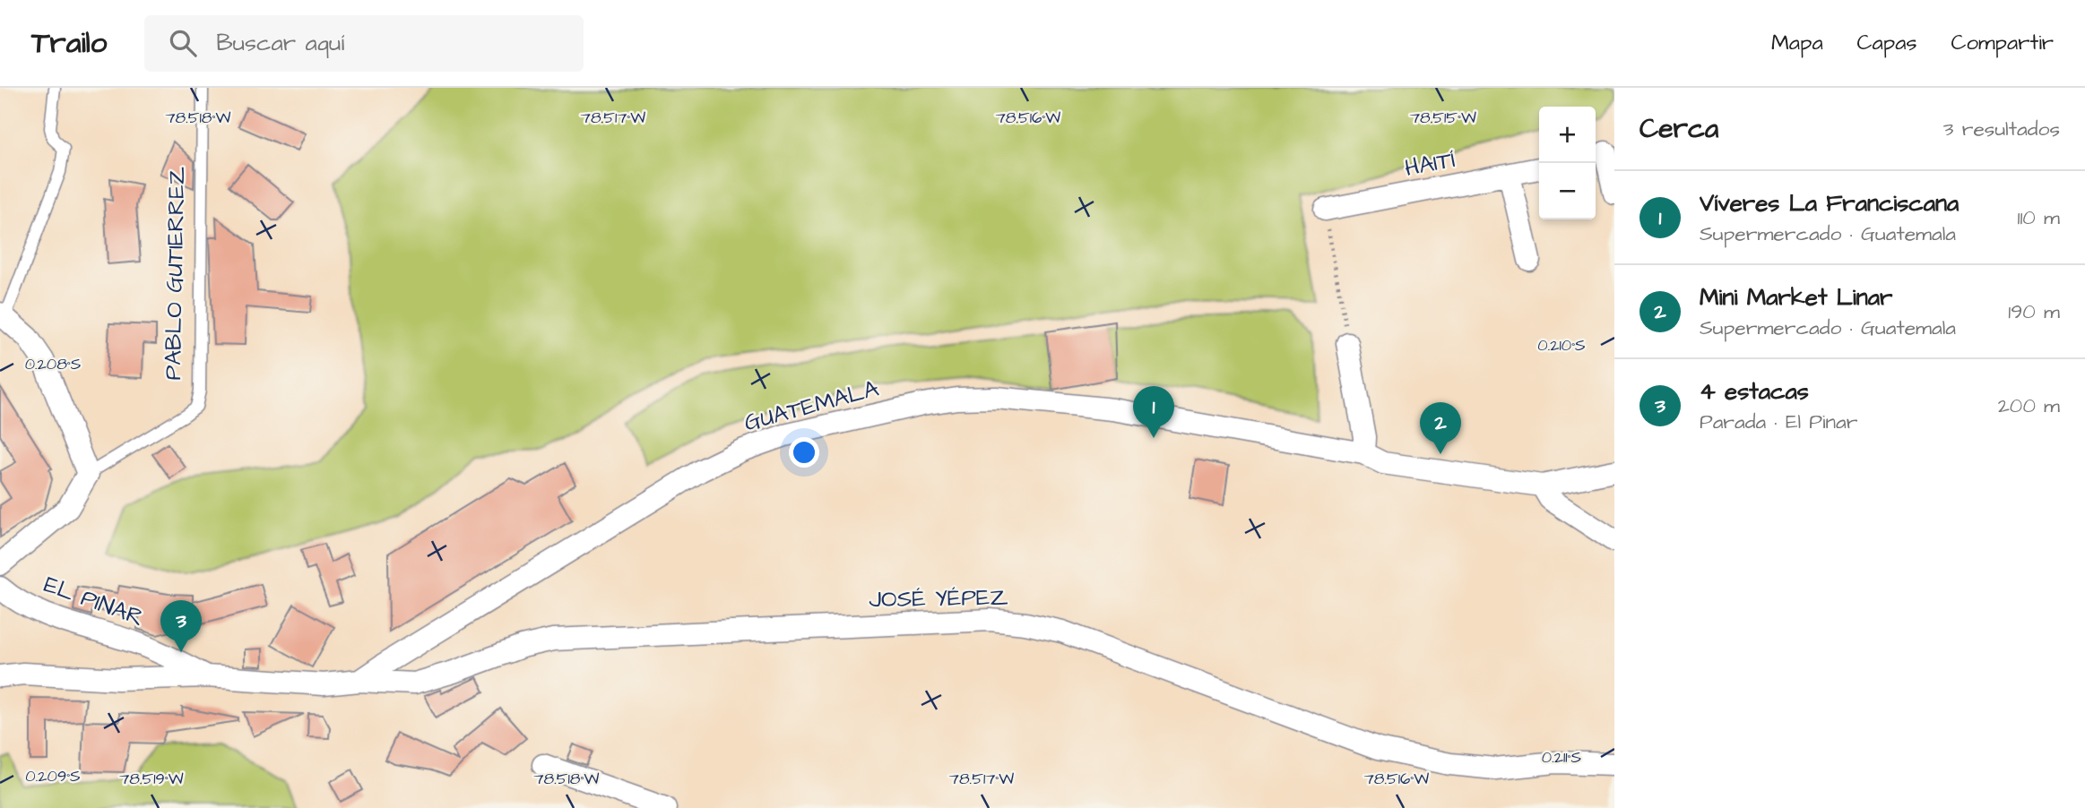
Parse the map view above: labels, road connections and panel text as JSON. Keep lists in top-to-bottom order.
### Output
{
  "streets": {
    "street": [
      "HAITÍ",
      "PABLO GUTIERREZ",
      "GUATEMALA",
      "JOSÉ YÉPEZ",
      "EL PINAR"
    ]
  },
  "crossings": [
    ["GUATEMALA", "JOSÉ YÉPEZ"],
    ["GUATEMALA", "EL PINAR"]
  ],
  "page": {
    "header": "Trailo",
    "search": "Buscar aquí",
    "nav": ["Mapa", "Capas", "Compartir"],
    "heading": ["Cerca", "3 resultados"],
    "map_buttons": ["+", "−"],
    "list": [
      {
        "mark": "1",
        "name": "Víveres La Franciscana",
        "note": "Supermercado · Guatemala",
        "value": "110 m"
      },
      {
        "mark": "2",
        "name": "Mini Market Linar",
        "note": "Supermercado · Guatemala",
        "value": "190 m"
      },
      {
        "mark": "3",
        "name": "4 estacas",
        "note": "Parada · El Pinar",
        "value": "200 m"
      }
    ],
    "pins": ["1", "2", "3"]
  },
  "coordinates": [
    "78.518°W",
    "78.517°W",
    "78.516°W",
    "78.515°W",
    "0.210°S",
    "0.208°S",
    "0.211°S",
    "0.209°S",
    "78.519°W"
  ]
}
